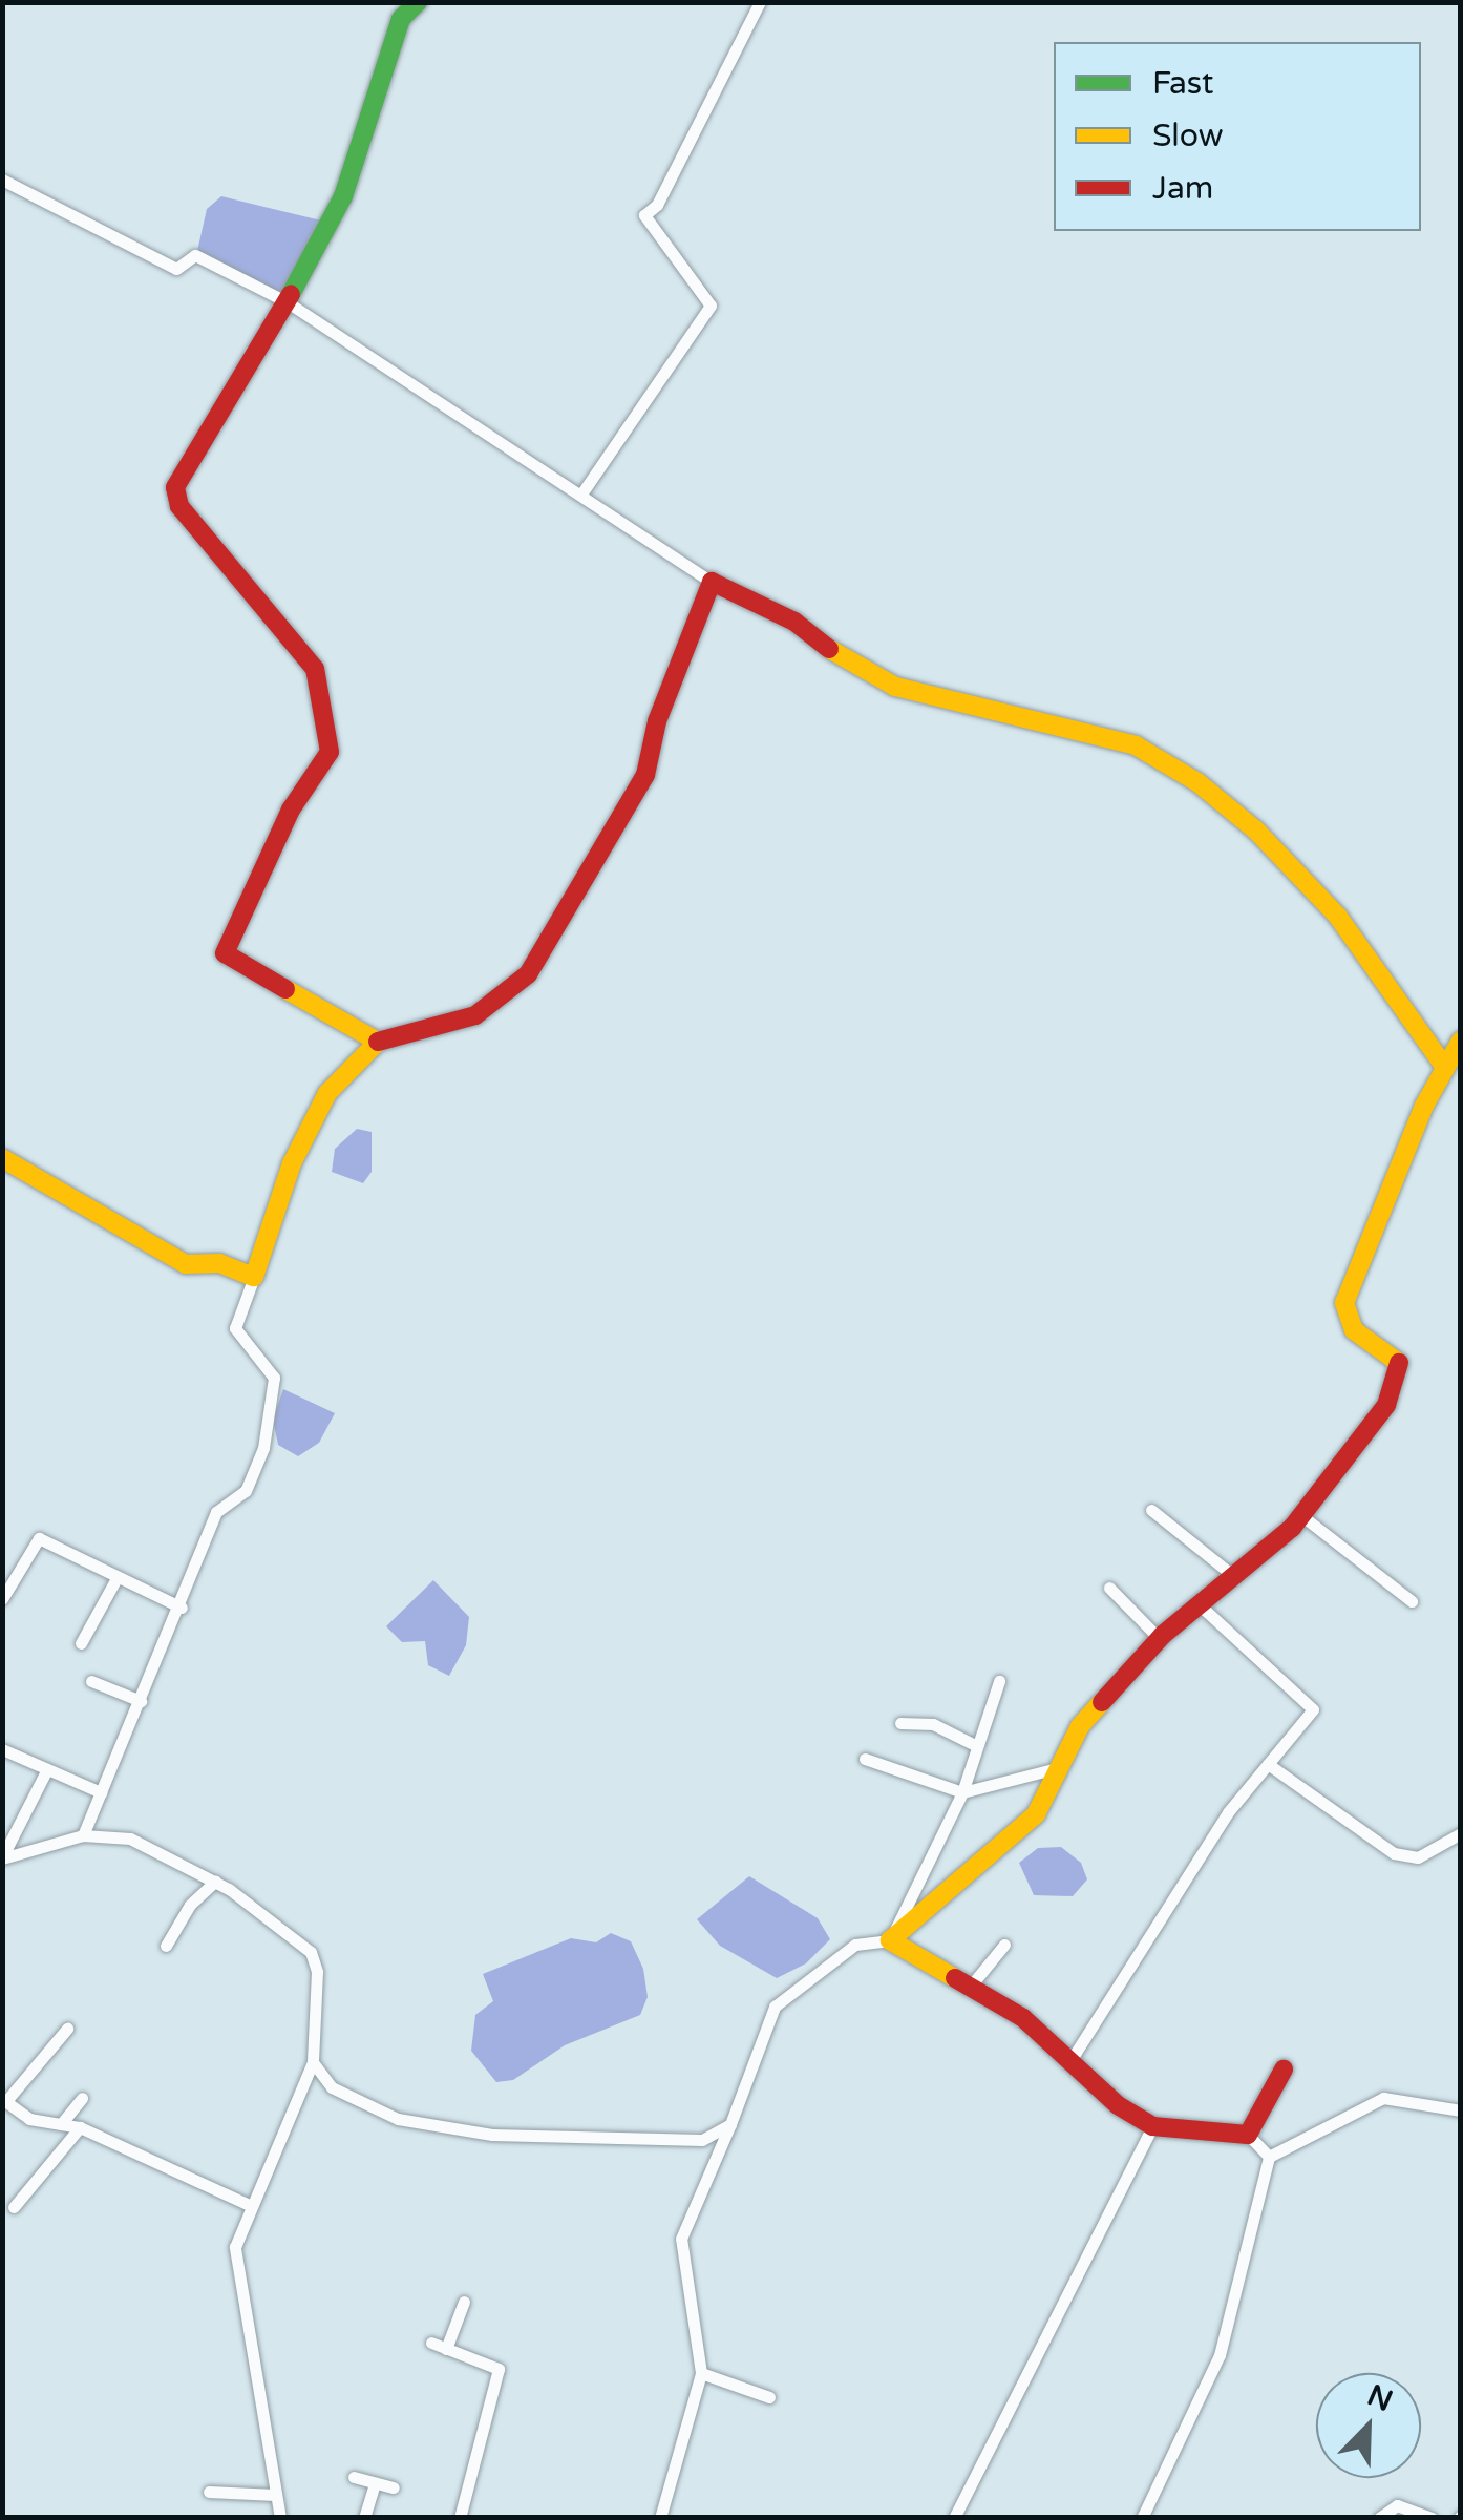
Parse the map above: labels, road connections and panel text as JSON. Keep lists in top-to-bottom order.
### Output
{
  "legend": ["Fast", "Slow", "Jam"],
  "north": "top right"
}
